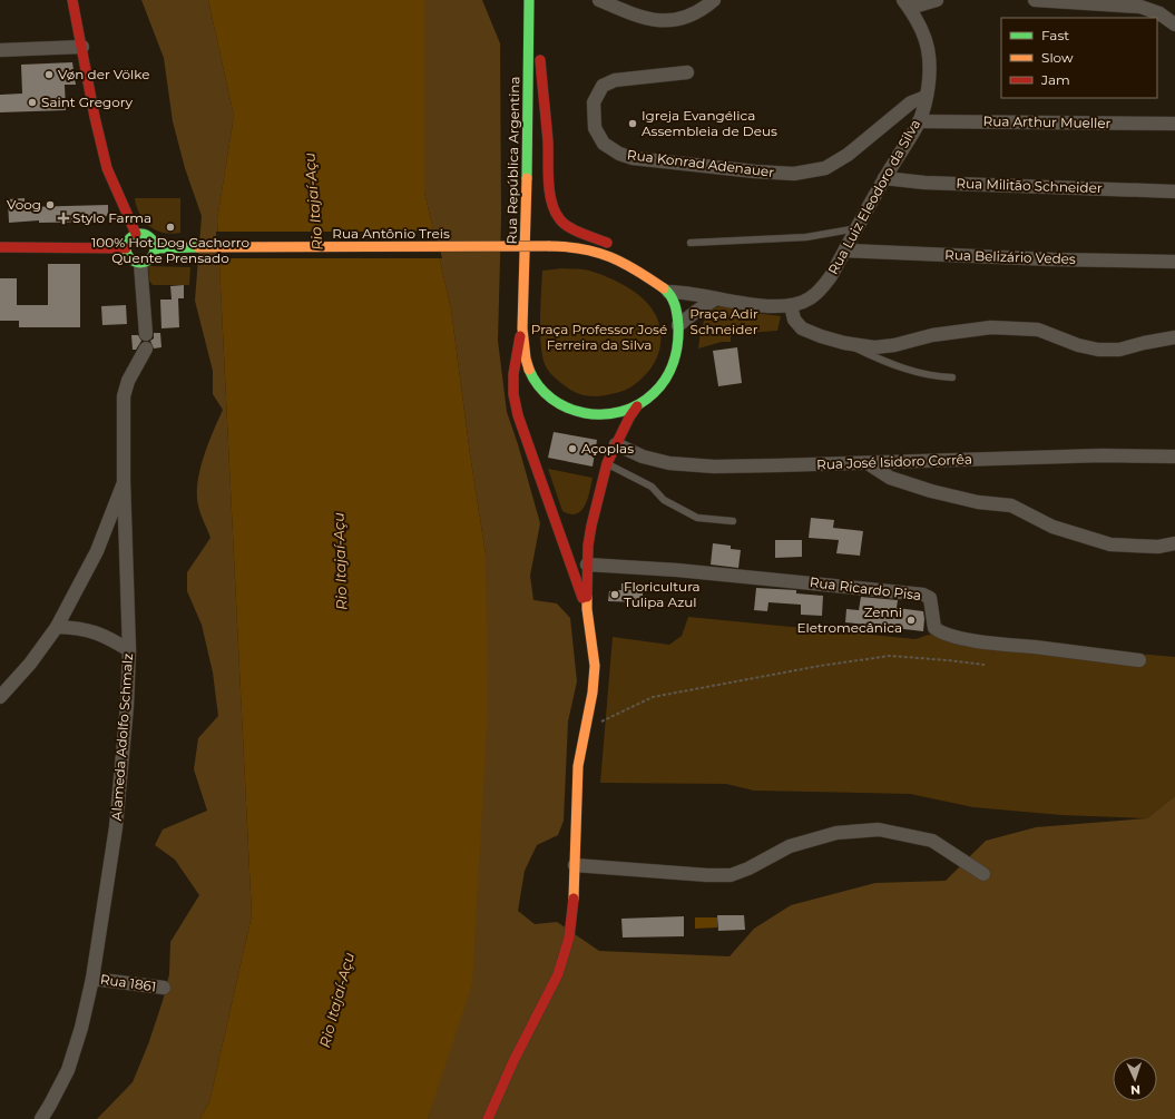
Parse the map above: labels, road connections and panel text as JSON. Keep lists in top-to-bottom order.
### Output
{
  "streets": {
    "main road": ["Rua República Argentina", "Rua Antônio Treis"],
    "street": [
      "Rua Arthur Mueller",
      "Rua Konrad Adenauer",
      "Rua Militão Schneider",
      "Rua Luiz Eleodoro da Silva",
      "Rua Belizário Vedes",
      "Rua José Isidoro Corrêa",
      "Rua Ricardo Pisa",
      "Alameda Adolfo Schmalz",
      "Rua 1861"
    ]
  },
  "crossings": [
    ["Rua Arthur Mueller", "Rua Luiz Eleodoro da Silva"],
    ["Rua Konrad Adenauer", "Rua Luiz Eleodoro da Silva"],
    ["Rua Militão Schneider", "Rua Luiz Eleodoro da Silva"],
    ["Rua Luiz Eleodoro da Silva", "Rua Antônio Treis"],
    ["Rua Luiz Eleodoro da Silva", "Rua Belizário Vedes"],
    ["Alameda Adolfo Schmalz", "Rua 1861"]
  ],
  "water": ["Rio Itajaí-Açu"],
  "parks": ["Praça Adir Schneider", "Praça Professor José Ferreira da Silva"],
  "places": {
    "other": [
      "Vøn der Völke",
      "Saint Gregory",
      "Igreja Evangélica Assembleia de Deus",
      "Voog",
      "100% Hot Dog Cachorro Quente Prensado",
      "Açoplas",
      "Floricultura Tulipa Azul",
      "Zenni Eletromecânica"
    ],
    "health": ["Stylo Farma"]
  },
  "legend": ["Fast", "Slow", "Jam"],
  "north": "bottom"
}
